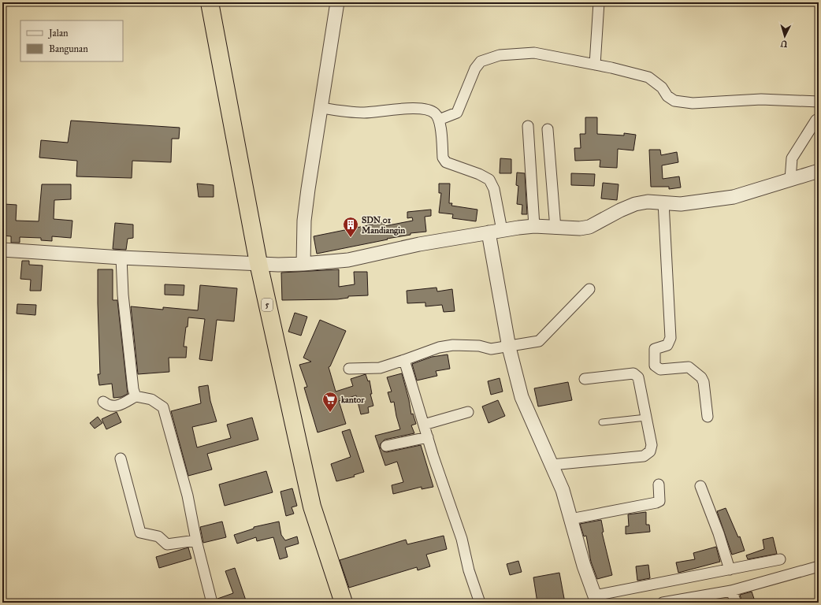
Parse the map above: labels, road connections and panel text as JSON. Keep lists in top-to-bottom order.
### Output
{
  "streets": {
    "highway": ["5"]
  },
  "places": {
    "building": ["SDN 01 Mandiangin"],
    "supermarket": ["kantor"]
  },
  "legend": ["Jalan", "Bangunan"],
  "north": "bottom"
}
